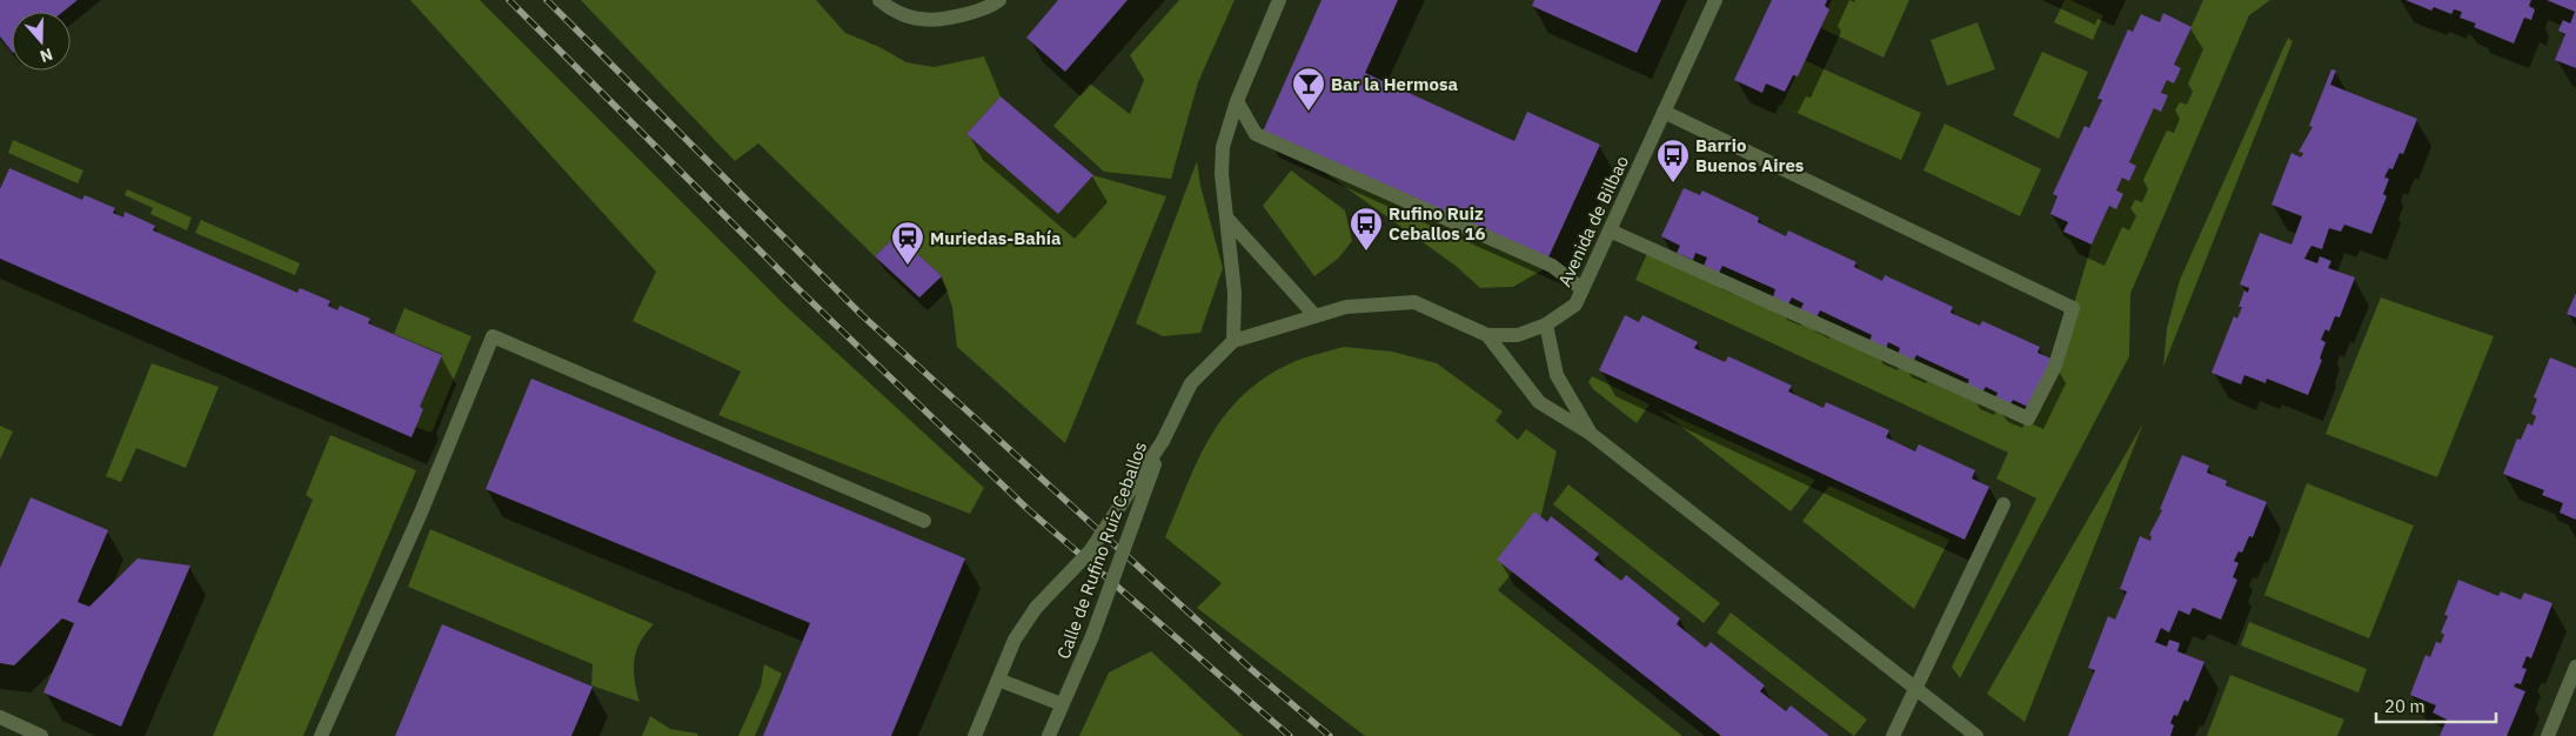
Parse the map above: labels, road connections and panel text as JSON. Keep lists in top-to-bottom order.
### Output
{
  "streets": {
    "street": ["Avenida de Bilbao", "Calle de Rufino Ruiz Ceballos"]
  },
  "crossings": [
    ["Avenida de Bilbao", "Calle de Rufino Ruiz Ceballos"]
  ],
  "places": {
    "bar": ["Bar la Hermosa"],
    "bus stop": ["Barrio Buenos Aires", "Rufino Ruiz Ceballos 16"],
    "station": ["Muriedas-Bahía"]
  },
  "scale_bar": "20 m",
  "north": "bottom"
}
